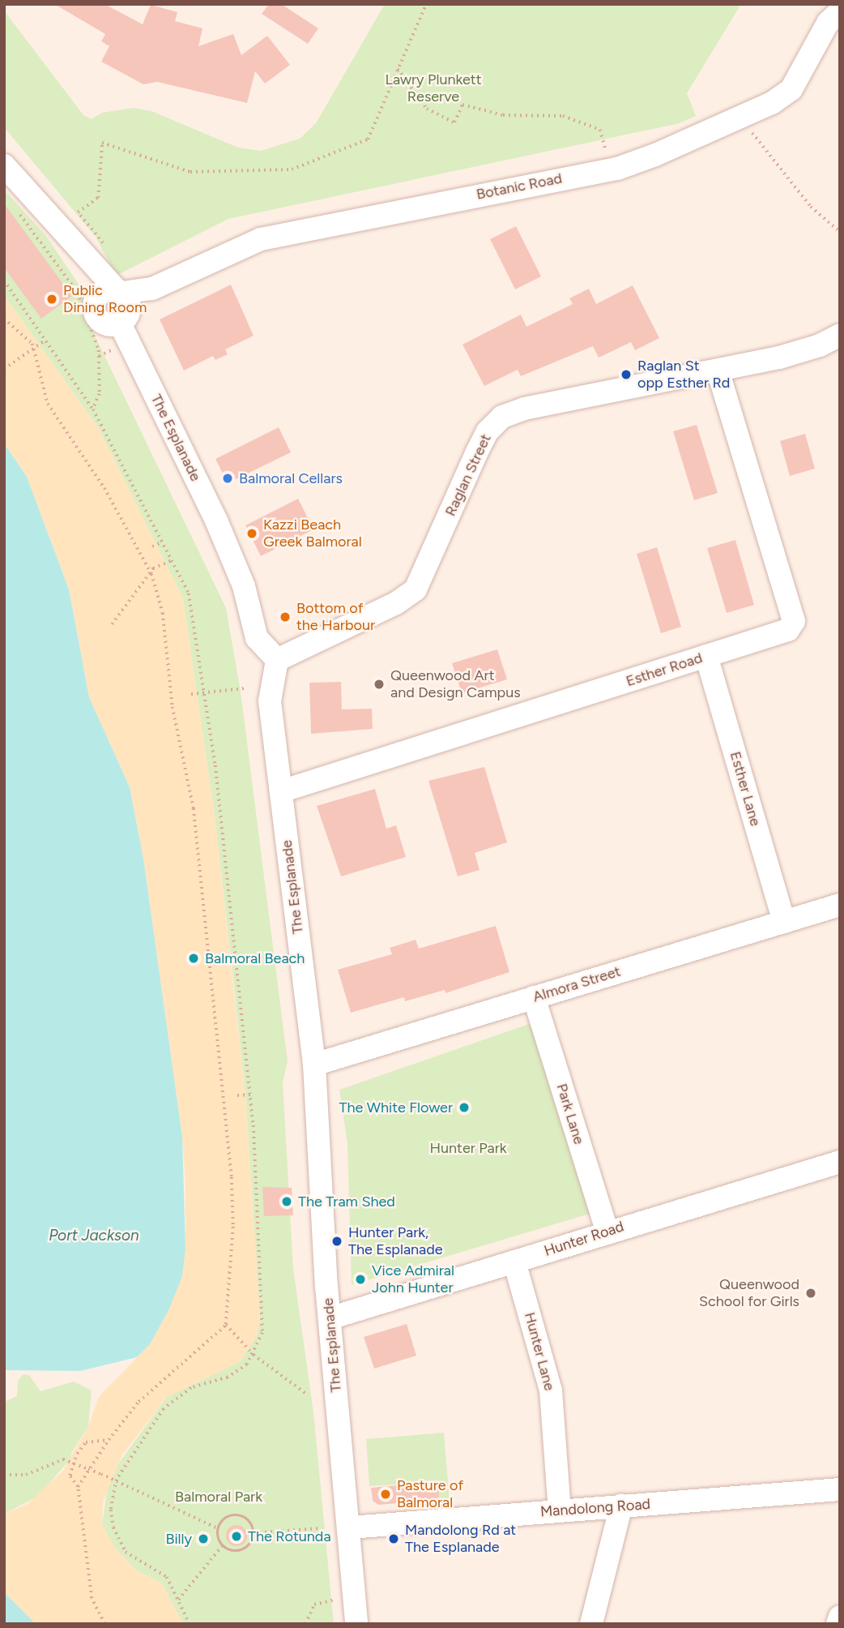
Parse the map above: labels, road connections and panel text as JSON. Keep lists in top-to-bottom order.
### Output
{
  "streets": {
    "street": [
      "Botanic Road",
      "The Esplanade",
      "Raglan Street",
      "Esther Road",
      "Esther Lane",
      "Almora Street",
      "Park Lane",
      "Hunter Road",
      "Hunter Lane",
      "Mandolong Road"
    ]
  },
  "crossings": [
    ["Botanic Road", "The Esplanade"],
    ["The Esplanade", "Raglan Street"],
    ["The Esplanade", "Esther Road"],
    ["The Esplanade", "Almora Street"],
    ["The Esplanade", "Hunter Road"],
    ["The Esplanade", "Mandolong Road"],
    ["Raglan Street", "Esther Road"],
    ["Esther Road", "Esther Lane"],
    ["Esther Lane", "Almora Street"],
    ["Almora Street", "Park Lane"],
    ["Park Lane", "Hunter Road"],
    ["Hunter Road", "Hunter Lane"],
    ["Hunter Lane", "Mandolong Road"]
  ],
  "water": ["Port Jackson"],
  "parks": ["Lawry Plunkett Reserve", "Hunter Park", "Balmoral Park"],
  "places": [
    "Public Dining Room",
    "Raglan St opp Esther Rd",
    "Balmoral Cellars",
    "Kazzi Beach Greek Balmoral",
    "Bottom of the Harbour",
    "Queenwood Art and Design Campus",
    "Balmoral Beach",
    "The White Flower",
    "The Tram Shed",
    "Hunter Park, The Esplanade",
    "Vice Admiral John Hunter",
    "Queenwood School for Girls",
    "Pasture of Balmoral",
    "The Rotunda",
    "Billy",
    "Mandolong Rd at The Esplanade"
  ]
}
